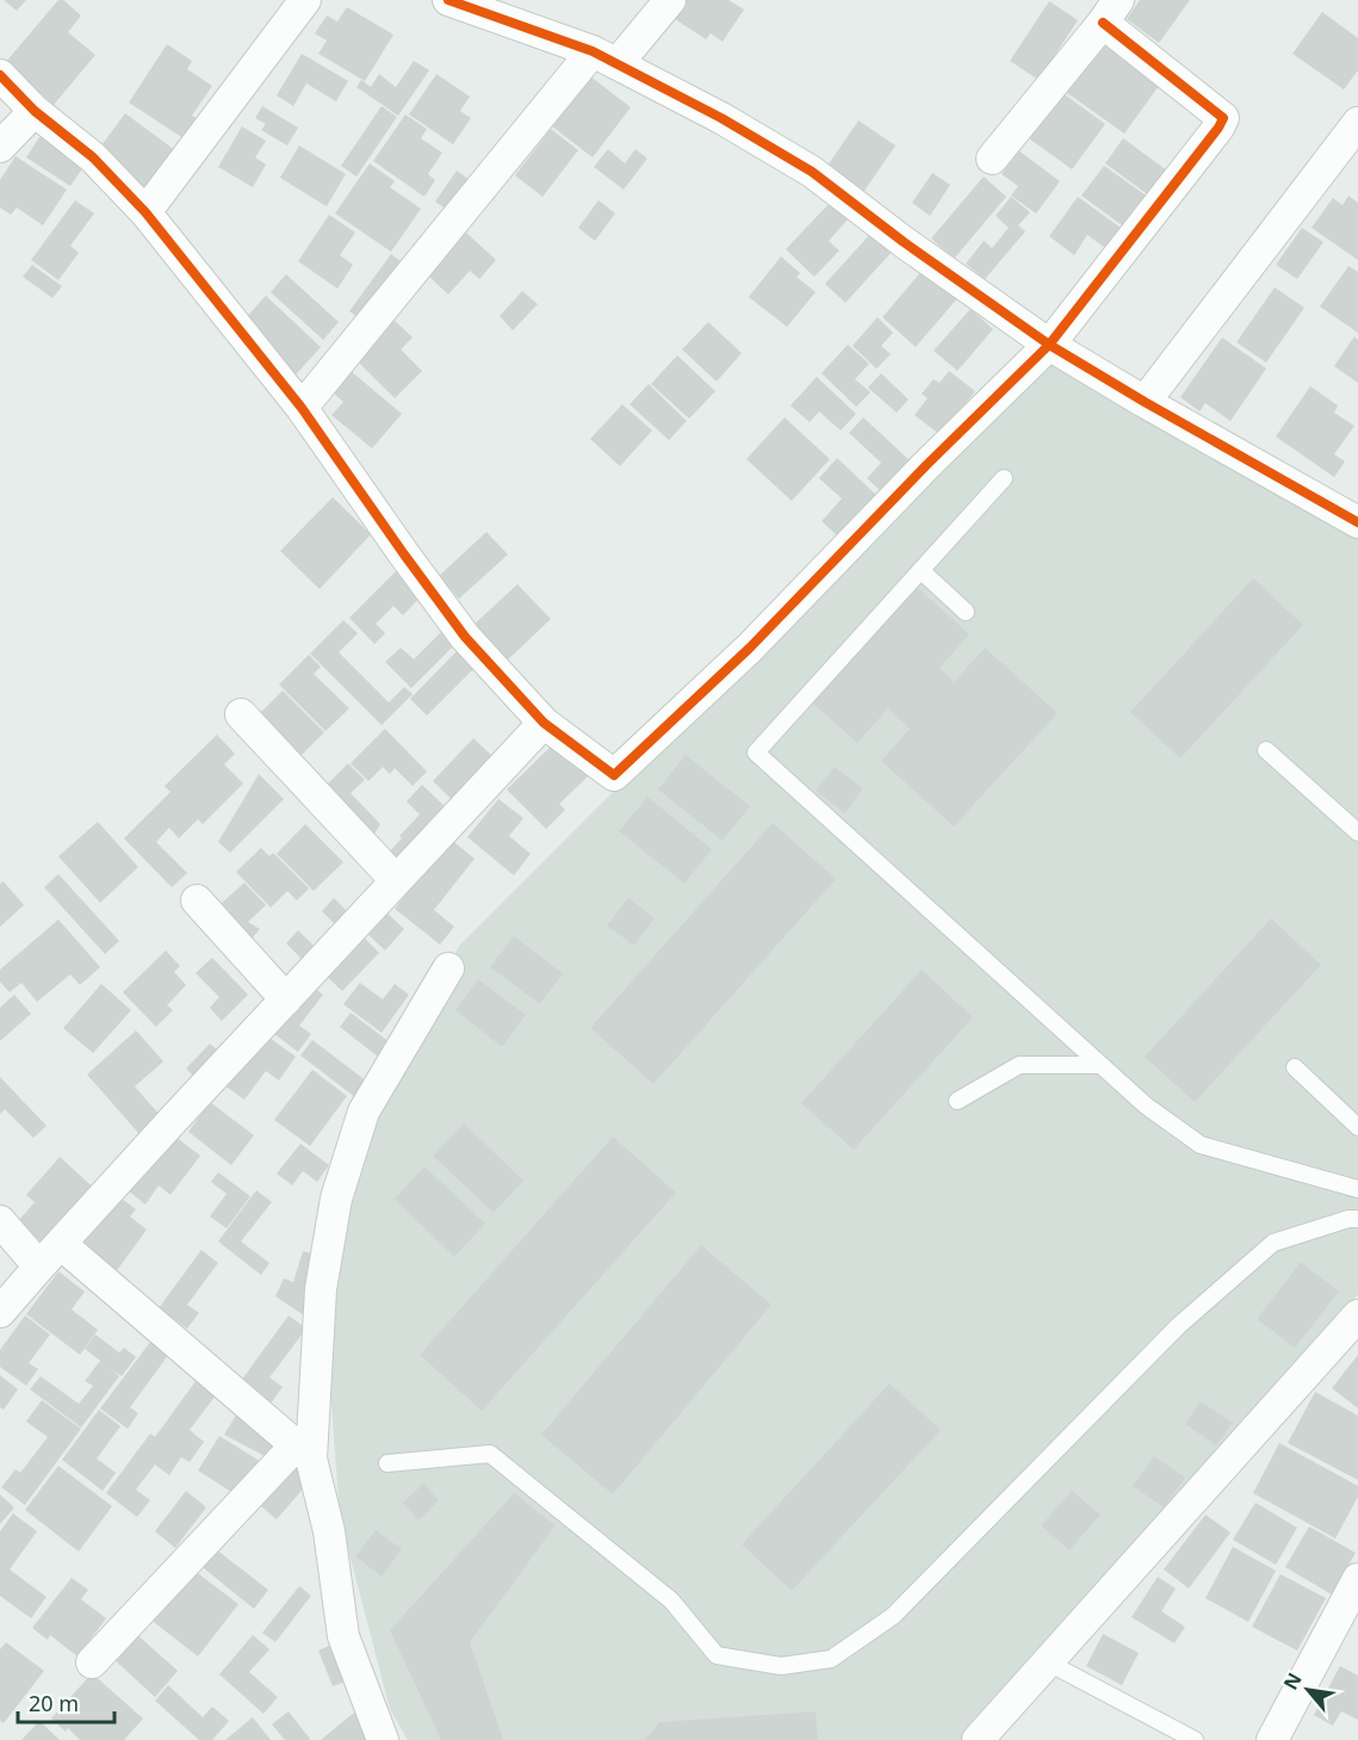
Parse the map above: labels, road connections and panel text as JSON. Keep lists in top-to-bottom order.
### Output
{
  "scale_bar": "20 m",
  "north": "top left"
}
